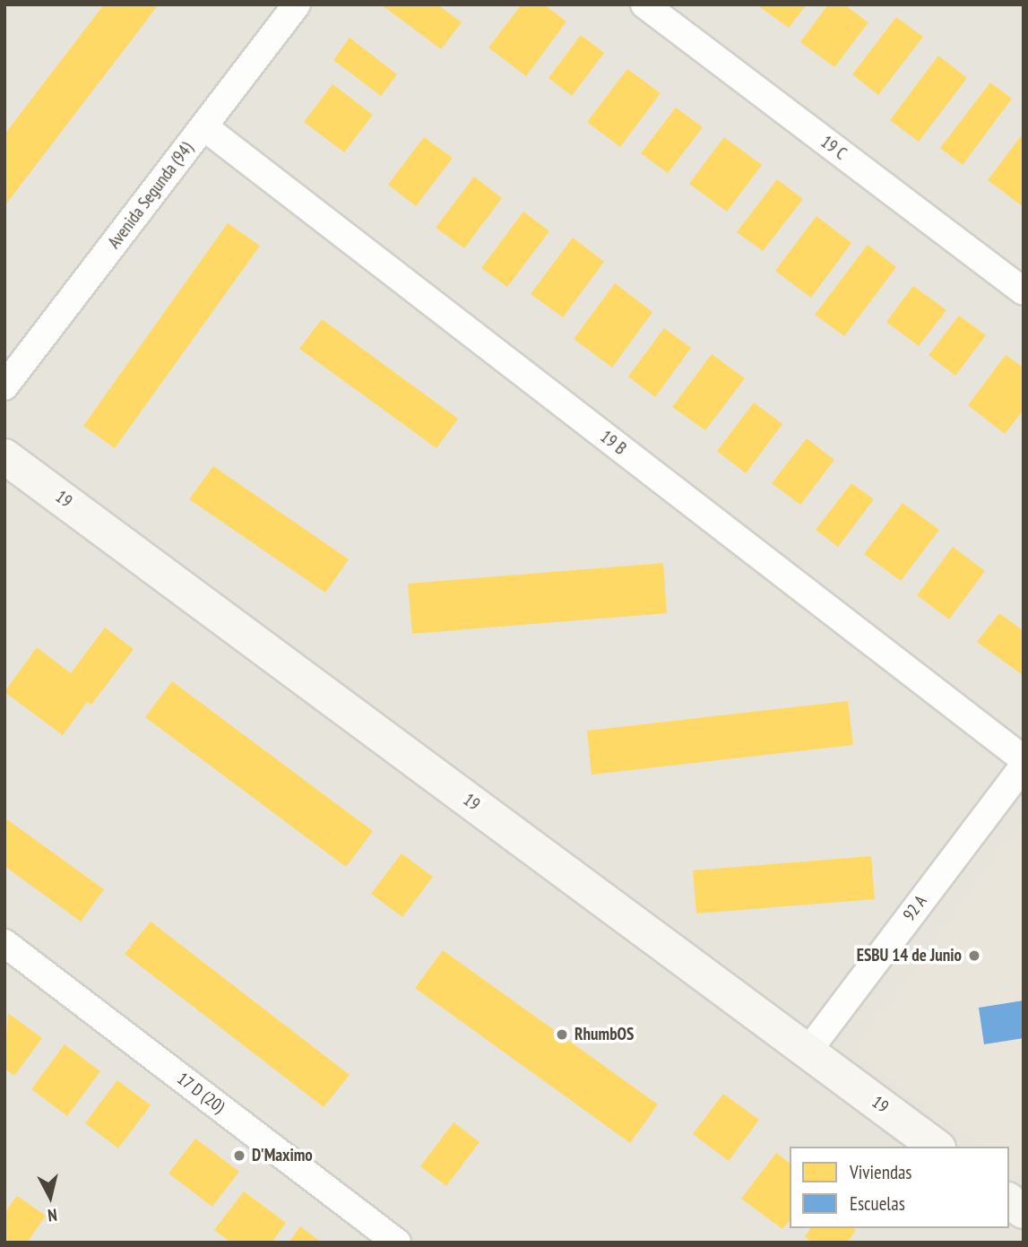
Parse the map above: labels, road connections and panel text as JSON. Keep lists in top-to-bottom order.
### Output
{
  "streets": {
    "street": [
      "19 C",
      "Avenida Segunda (94)",
      "19 B",
      "19",
      "92 A",
      "17 D (20)"
    ]
  },
  "crossings": [
    ["Avenida Segunda (94)", "19 B"],
    ["19", "92 A"]
  ],
  "places": ["ESBU 14 de Junio", "RhumbOS", "D'Maximo"],
  "legend": ["Viviendas", "Escuelas"],
  "north": "bottom"
}
